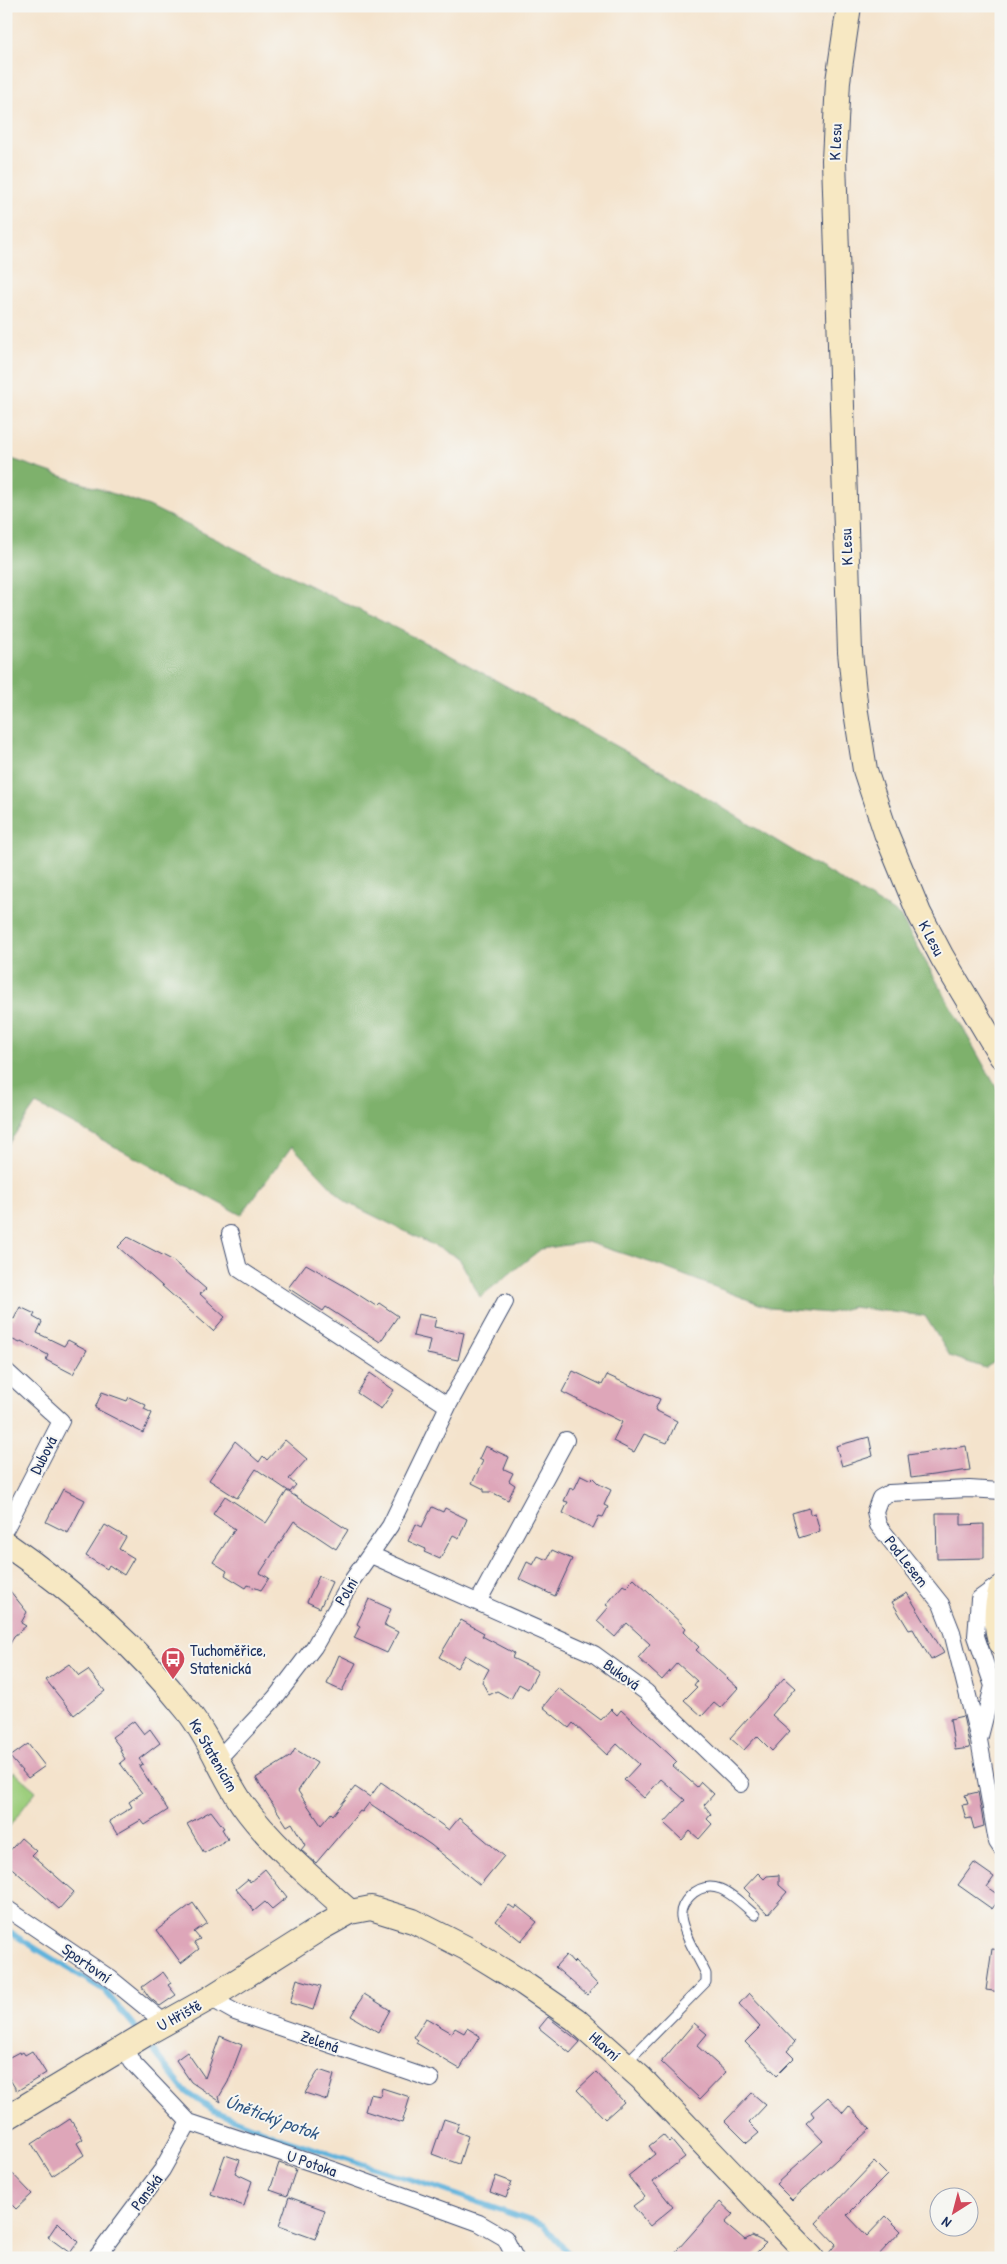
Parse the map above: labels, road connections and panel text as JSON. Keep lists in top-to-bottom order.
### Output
{
  "streets": {
    "street": [
      "K Lesu",
      "Dubová",
      "Pod Lesem",
      "Polní",
      "Buková",
      "Ke Statenicím",
      "Sportovní",
      "U Hřiště",
      "Zelená",
      "Hlavní",
      "U Potoka",
      "Panská"
    ]
  },
  "crossings": [
    ["Polní", "Buková"],
    ["Polní", "Ke Statenicím"],
    ["Ke Statenicím", "U Hřiště"],
    ["Ke Statenicím", "Hlavní"],
    ["Sportovní", "U Hřiště"],
    ["Sportovní", "U Potoka"],
    ["U Hřiště", "Zelená"],
    ["U Hřiště", "Hlavní"],
    ["U Hřiště", "U Potoka"],
    ["U Potoka", "Panská"]
  ],
  "water": ["Únětický potok"],
  "places": {
    "bus stop": ["Tuchoměřice, Statenická"]
  },
  "north": "bottom left"
}
